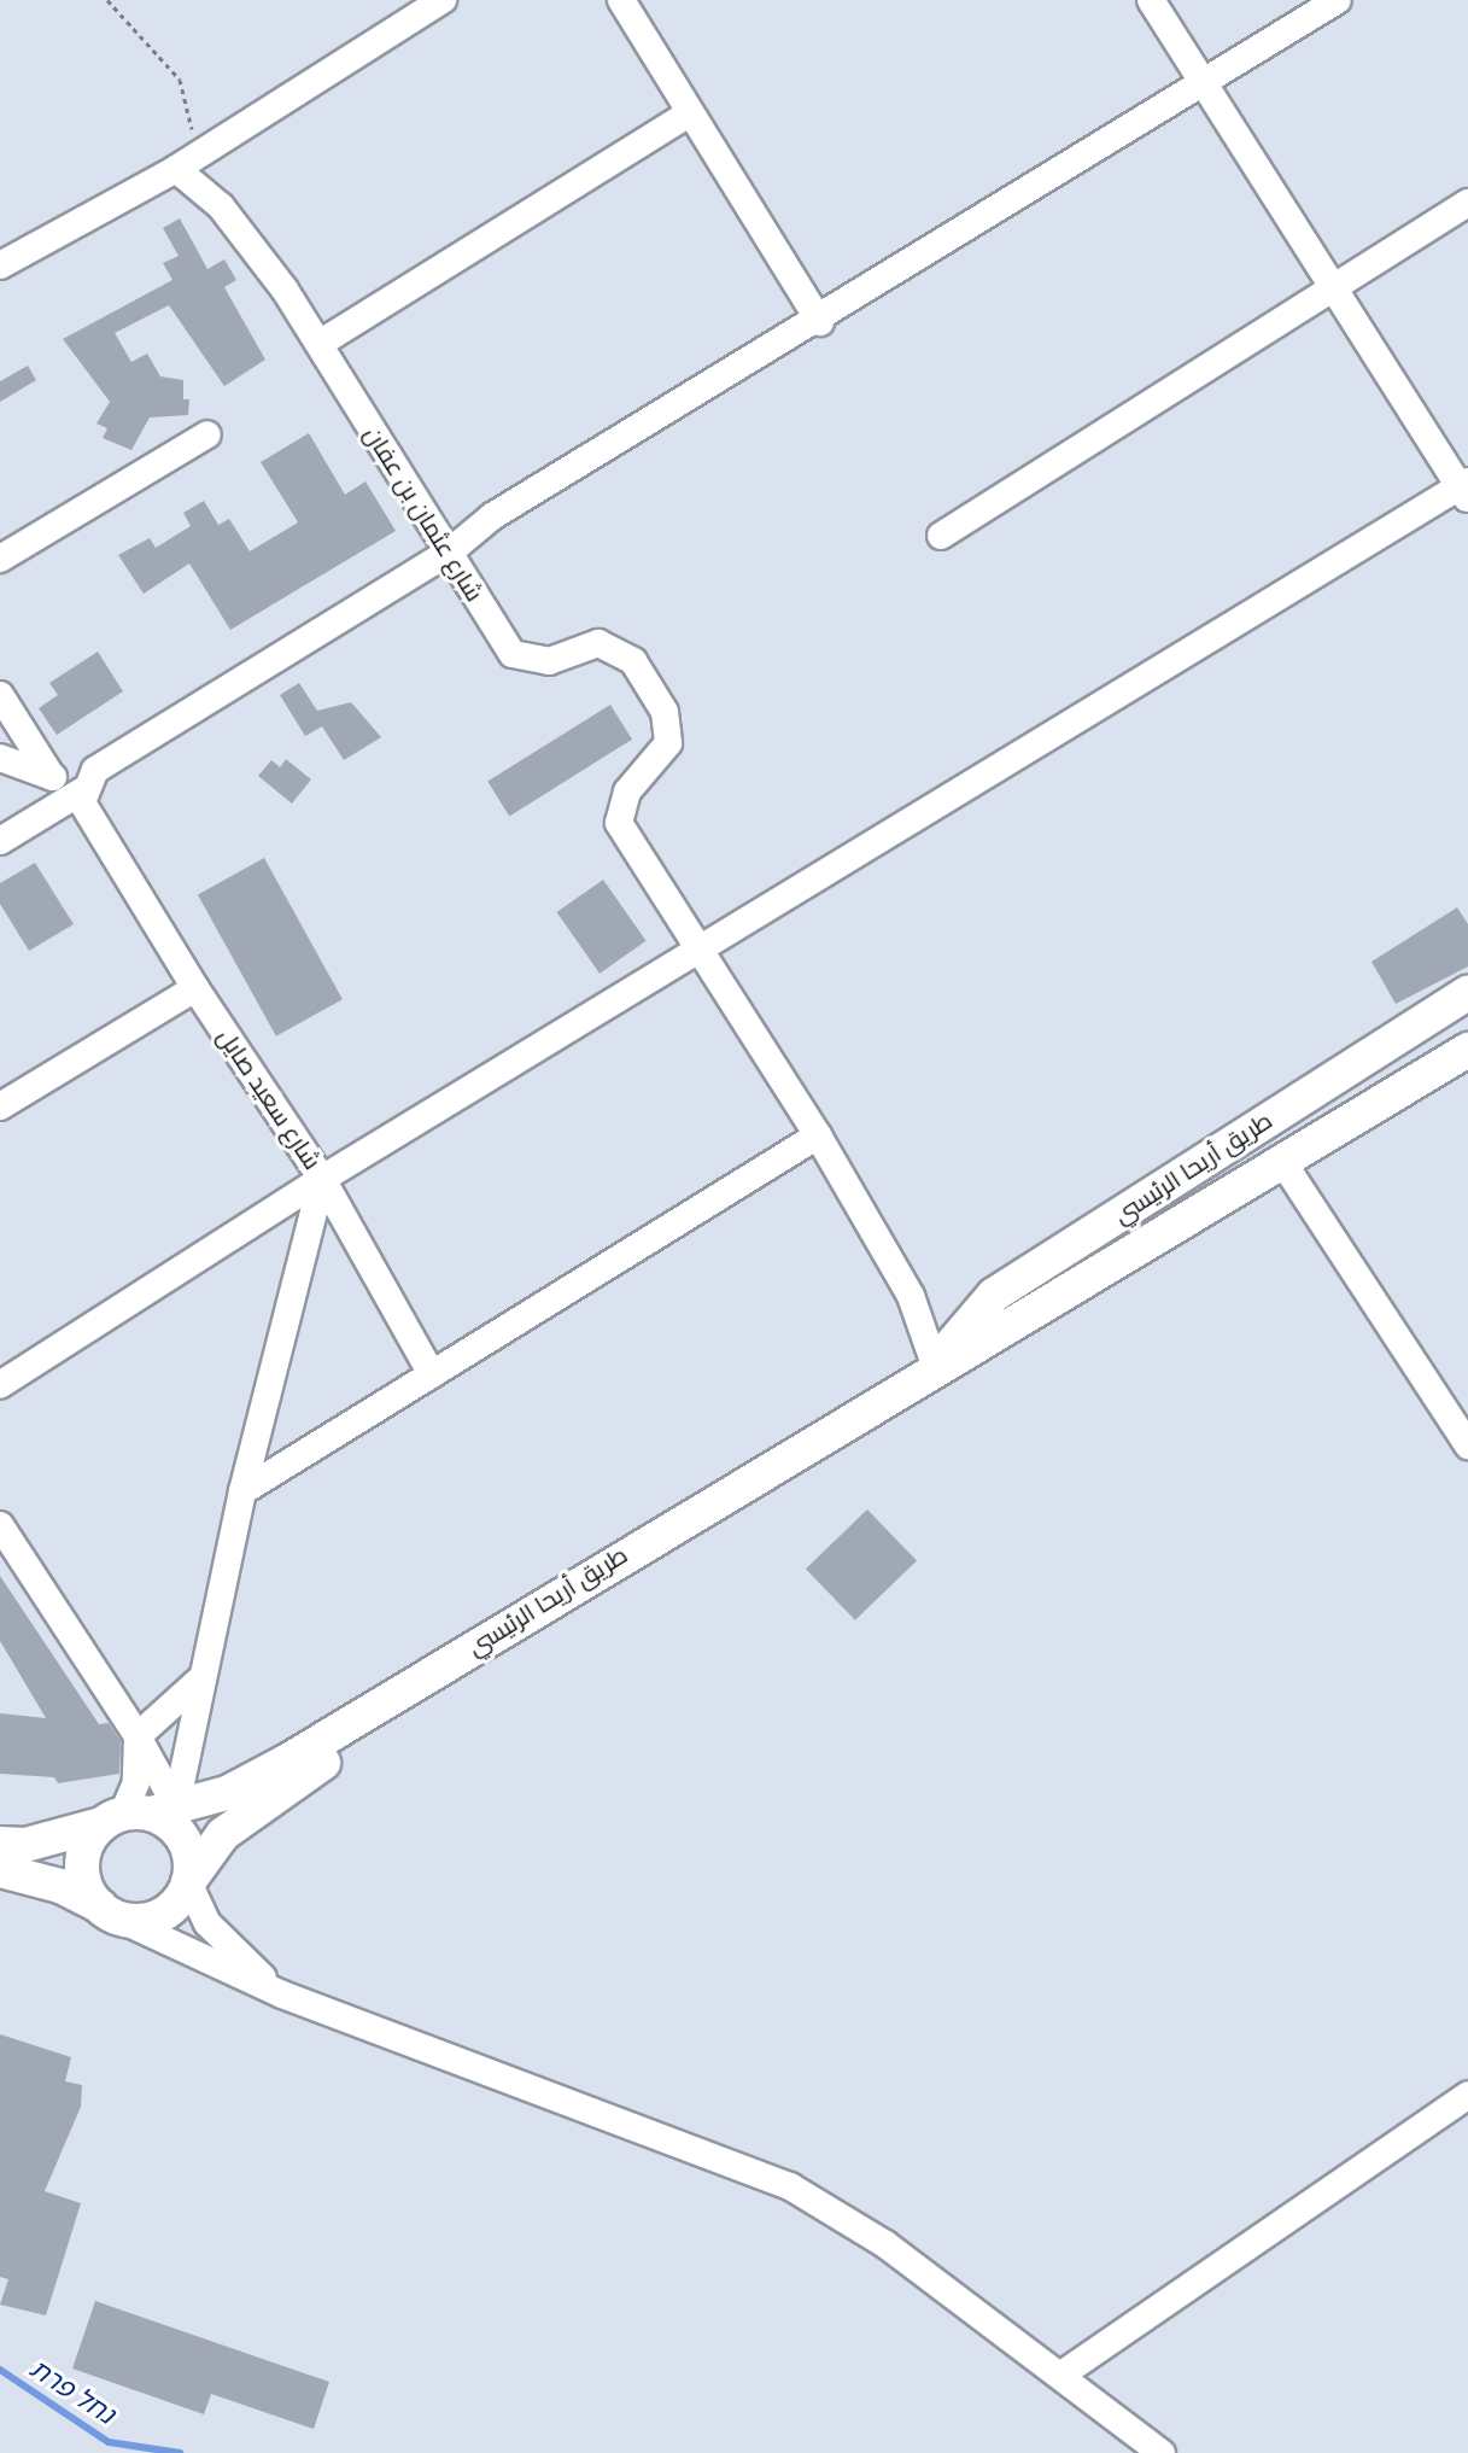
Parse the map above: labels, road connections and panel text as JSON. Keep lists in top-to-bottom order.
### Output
{
  "streets": {
    "main road": ["طريق أريحا الرئيسي"],
    "street": ["شارع عثمان بن عفان", "شارع سعيد صايل"]
  },
  "water": ["נחל פרת"]
}
